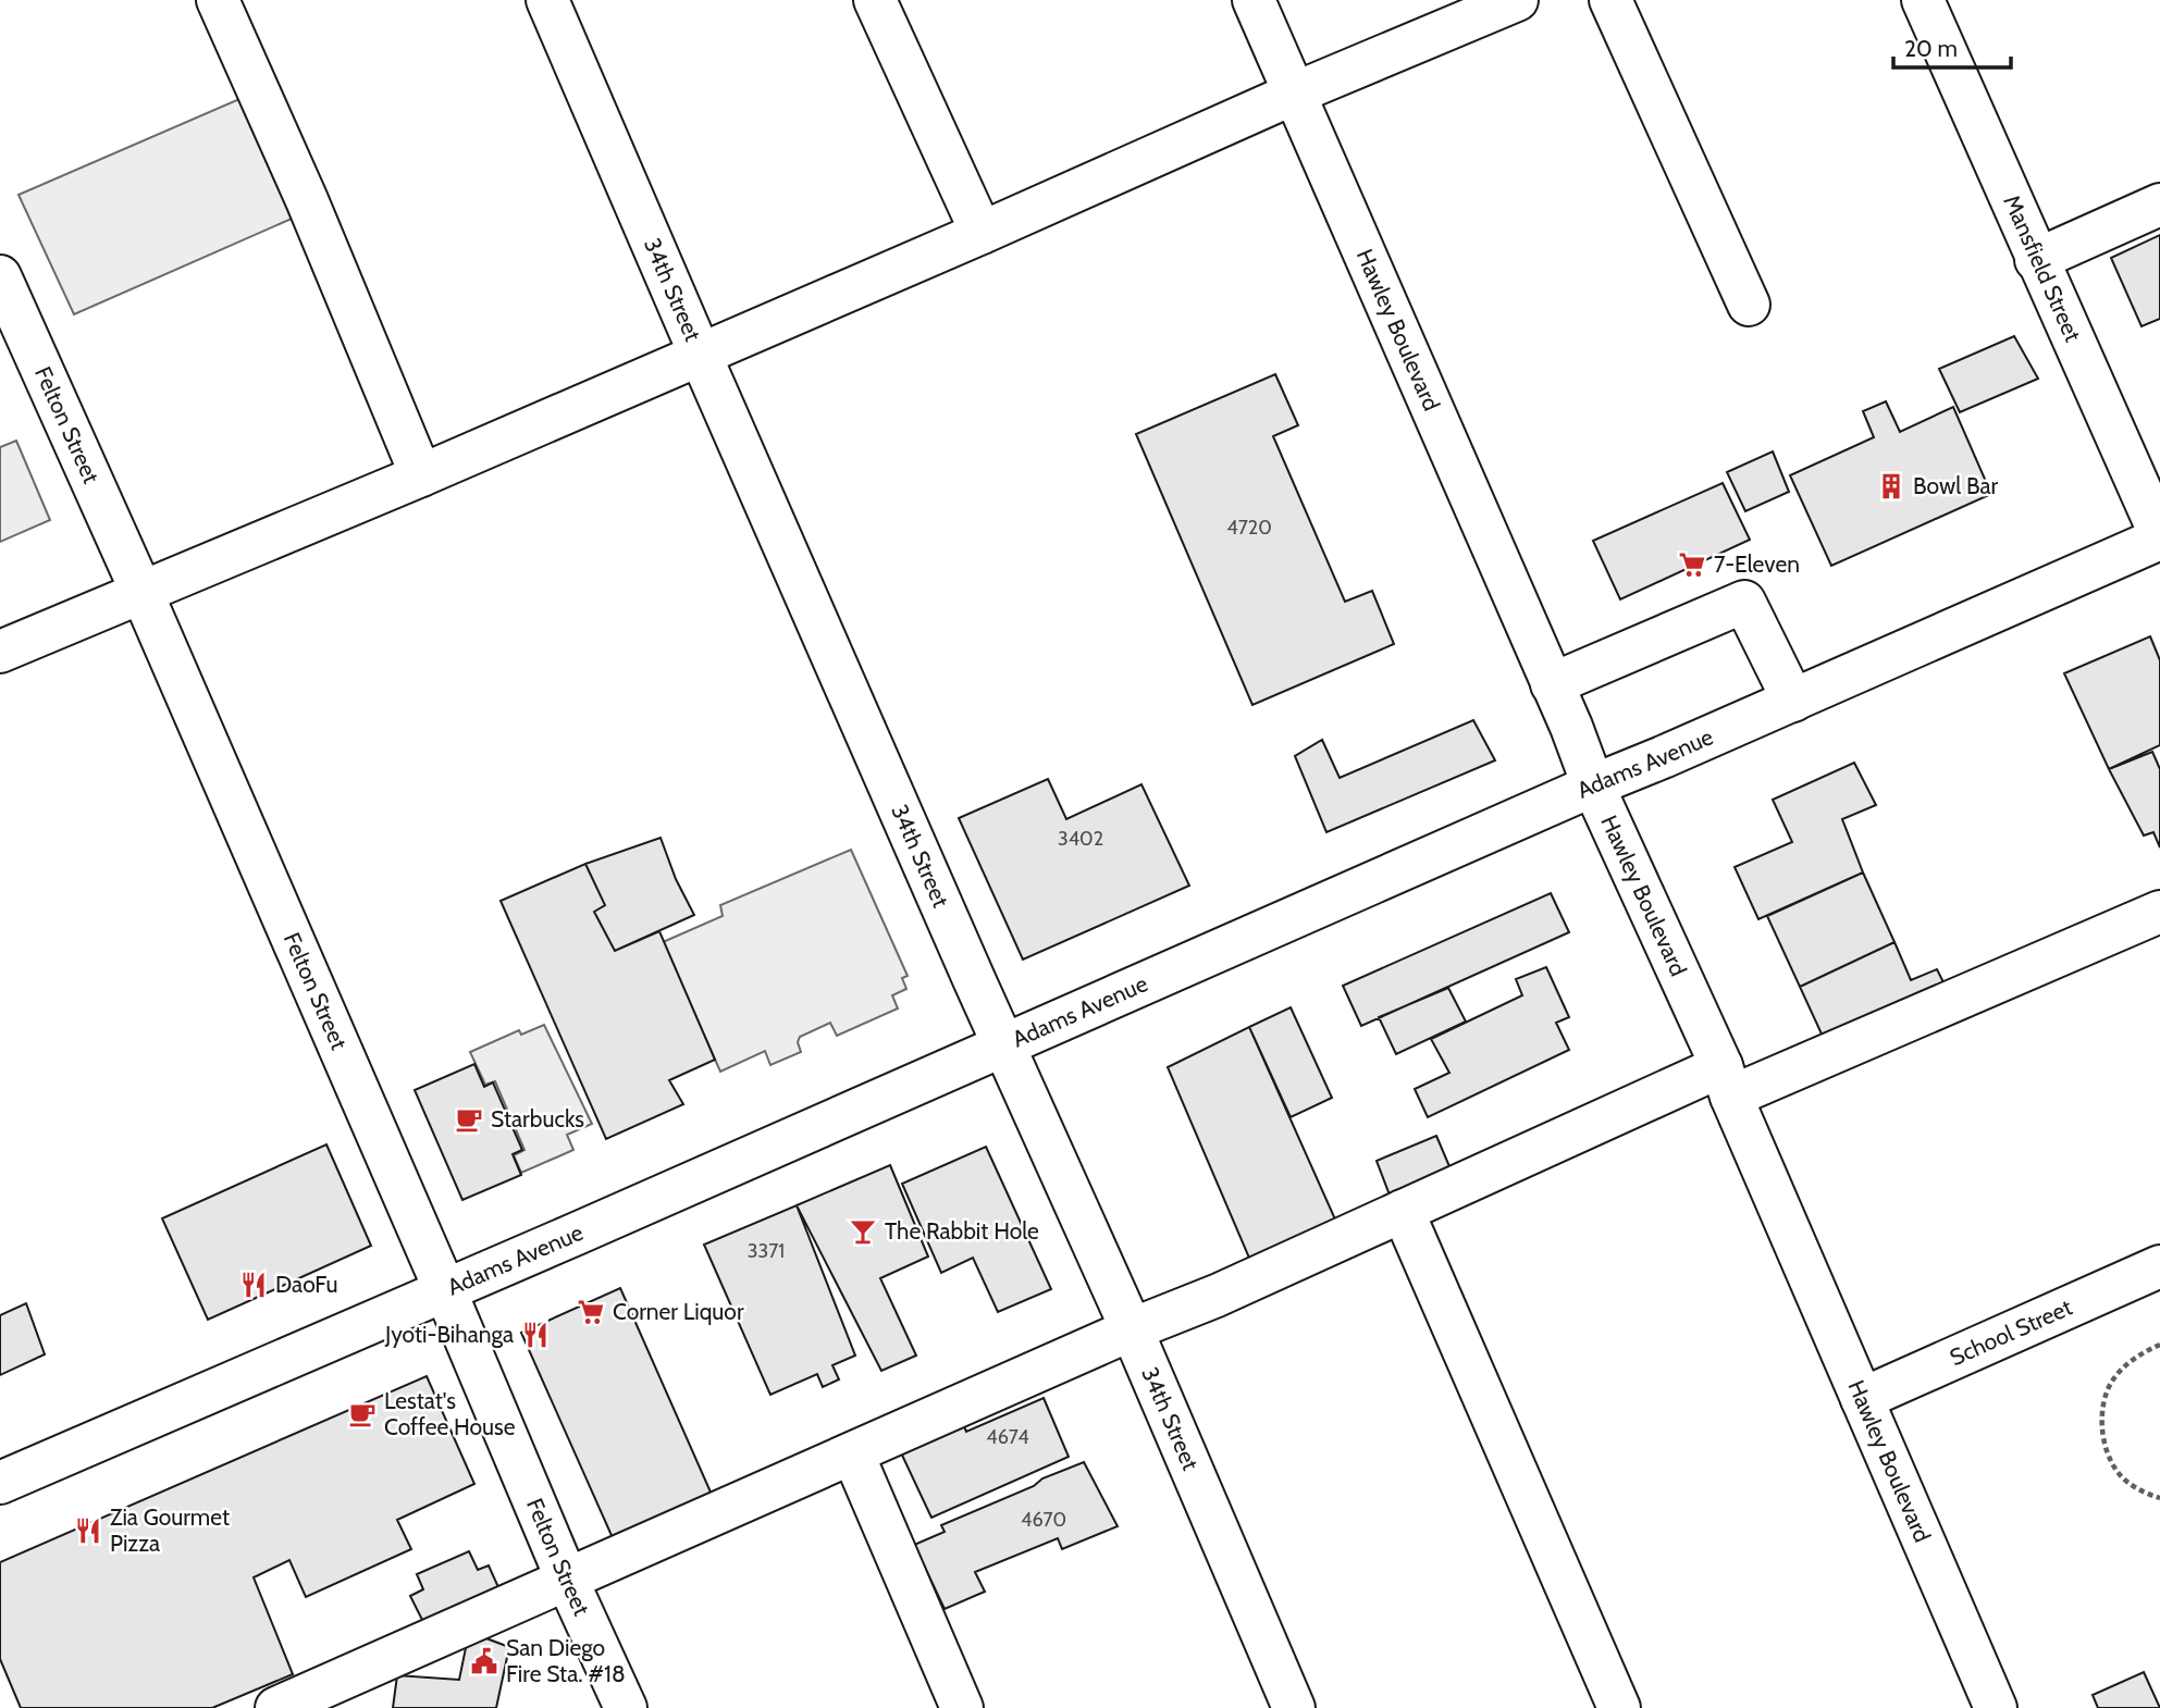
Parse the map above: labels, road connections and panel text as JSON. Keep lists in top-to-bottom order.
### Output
{
  "streets": {
    "street": [
      "Mansfield Street",
      "34th Street",
      "Hawley Boulevard",
      "Felton Street",
      "Adams Avenue",
      "School Street"
    ]
  },
  "crossings": [
    ["Mansfield Street", "Adams Avenue"],
    ["34th Street", "Adams Avenue"],
    ["Hawley Boulevard", "Adams Avenue"],
    ["Hawley Boulevard", "School Street"],
    ["Felton Street", "Adams Avenue"]
  ],
  "places": {
    "building": ["Bowl Bar"],
    "supermarket": ["7-Eleven", "Corner Liquor"],
    "cafe": ["Starbucks", "Lestat's Coffee House"],
    "bar": ["The Rabbit Hole"],
    "restaurant": ["DaoFu", "Jyoti-Bihanga", "Zia Gourmet Pizza"],
    "public building": ["San Diego Fire Sta. #18"]
  },
  "house_numbers": [
    "4720",
    "3402",
    "3371",
    "4674",
    "4670"
  ],
  "scale_bar": "20 m"
}
